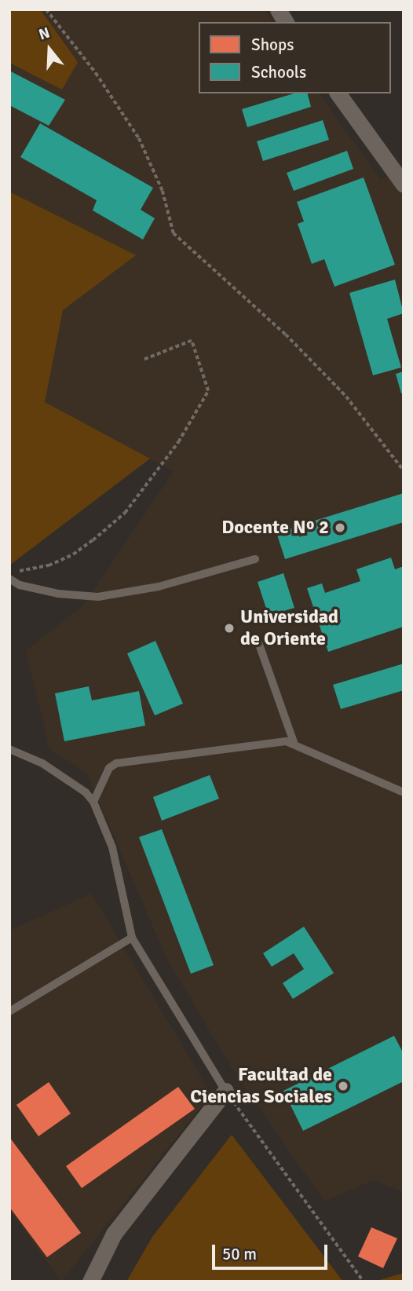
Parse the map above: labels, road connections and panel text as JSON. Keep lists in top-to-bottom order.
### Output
{
  "places": ["Docente Nº 2", "Universidad de Oriente", "Facultad de Ciencias Sociales"],
  "legend": ["Shops", "Schools"],
  "scale_bar": "50 m",
  "north": "top"
}
